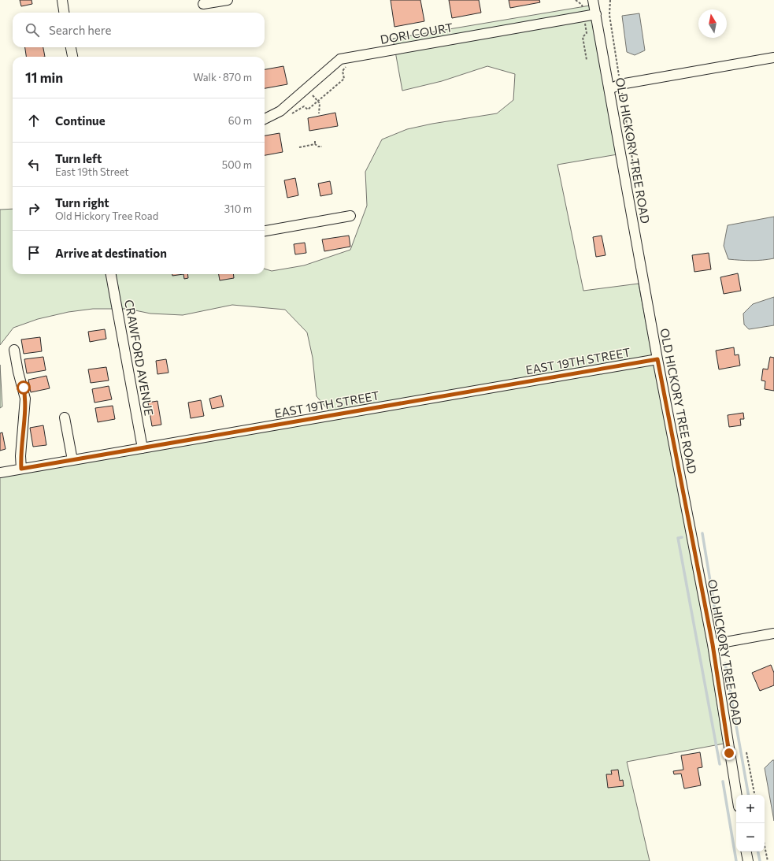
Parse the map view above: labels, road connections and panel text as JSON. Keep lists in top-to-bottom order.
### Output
{
  "streets": {
    "street": [
      "DORI COURT",
      "OLD HICKORY TREE ROAD",
      "CRAWFORD AVENUE",
      "EAST 19TH STREET"
    ]
  },
  "crossings": [
    ["DORI COURT", "OLD HICKORY TREE ROAD"],
    ["OLD HICKORY TREE ROAD", "EAST 19TH STREET"],
    ["CRAWFORD AVENUE", "EAST 19TH STREET"]
  ],
  "north": "top",
  "page": {
    "search": "Search here",
    "heading": ["11 min", "Walk · 870 m"],
    "list": [
      ["Continue", "60 m"],
      ["Turn left", "East 19th Street", "500 m"],
      ["Turn right", "Old Hickory Tree Road", "310 m"],
      "Arrive at destination"
    ],
    "map_buttons": ["+", "−"]
  }
}
